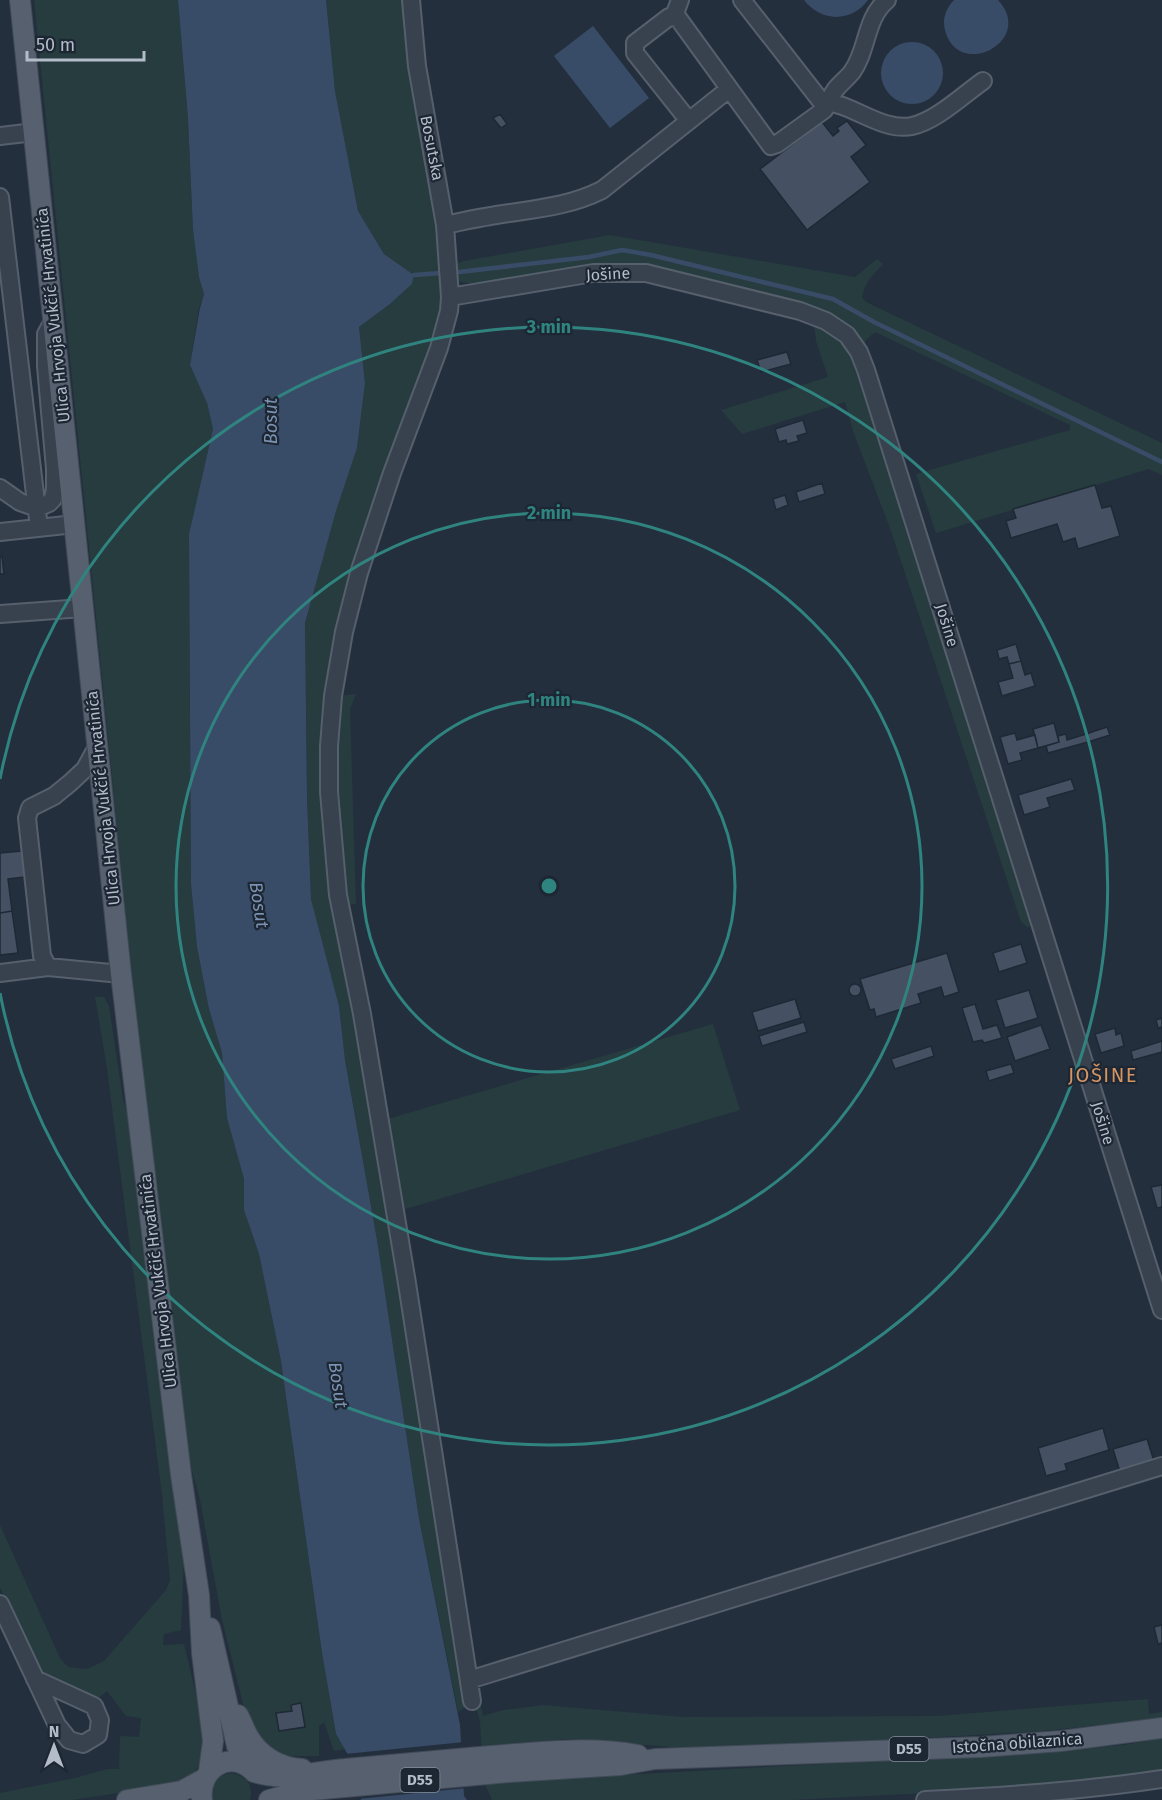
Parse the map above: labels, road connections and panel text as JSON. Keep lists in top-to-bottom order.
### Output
{
  "streets": {
    "main road": ["Ulica Hrvoja Vukčić Hrvatinića", "Istočna obilaznica", "D55"],
    "street": ["Bosutska", "Jošine"]
  },
  "crossings": [
    ["Bosutska", "Jošine"],
    ["Ulica Hrvoja Vukčić Hrvatinića", "D55"],
    ["Istočna obilaznica", "D55"]
  ],
  "districts": ["JOŠINE"],
  "water": ["Bosut"],
  "scale_bar": "50 m",
  "north": "top",
  "rings": ["3 min", "2 min", "1 min"]
}
